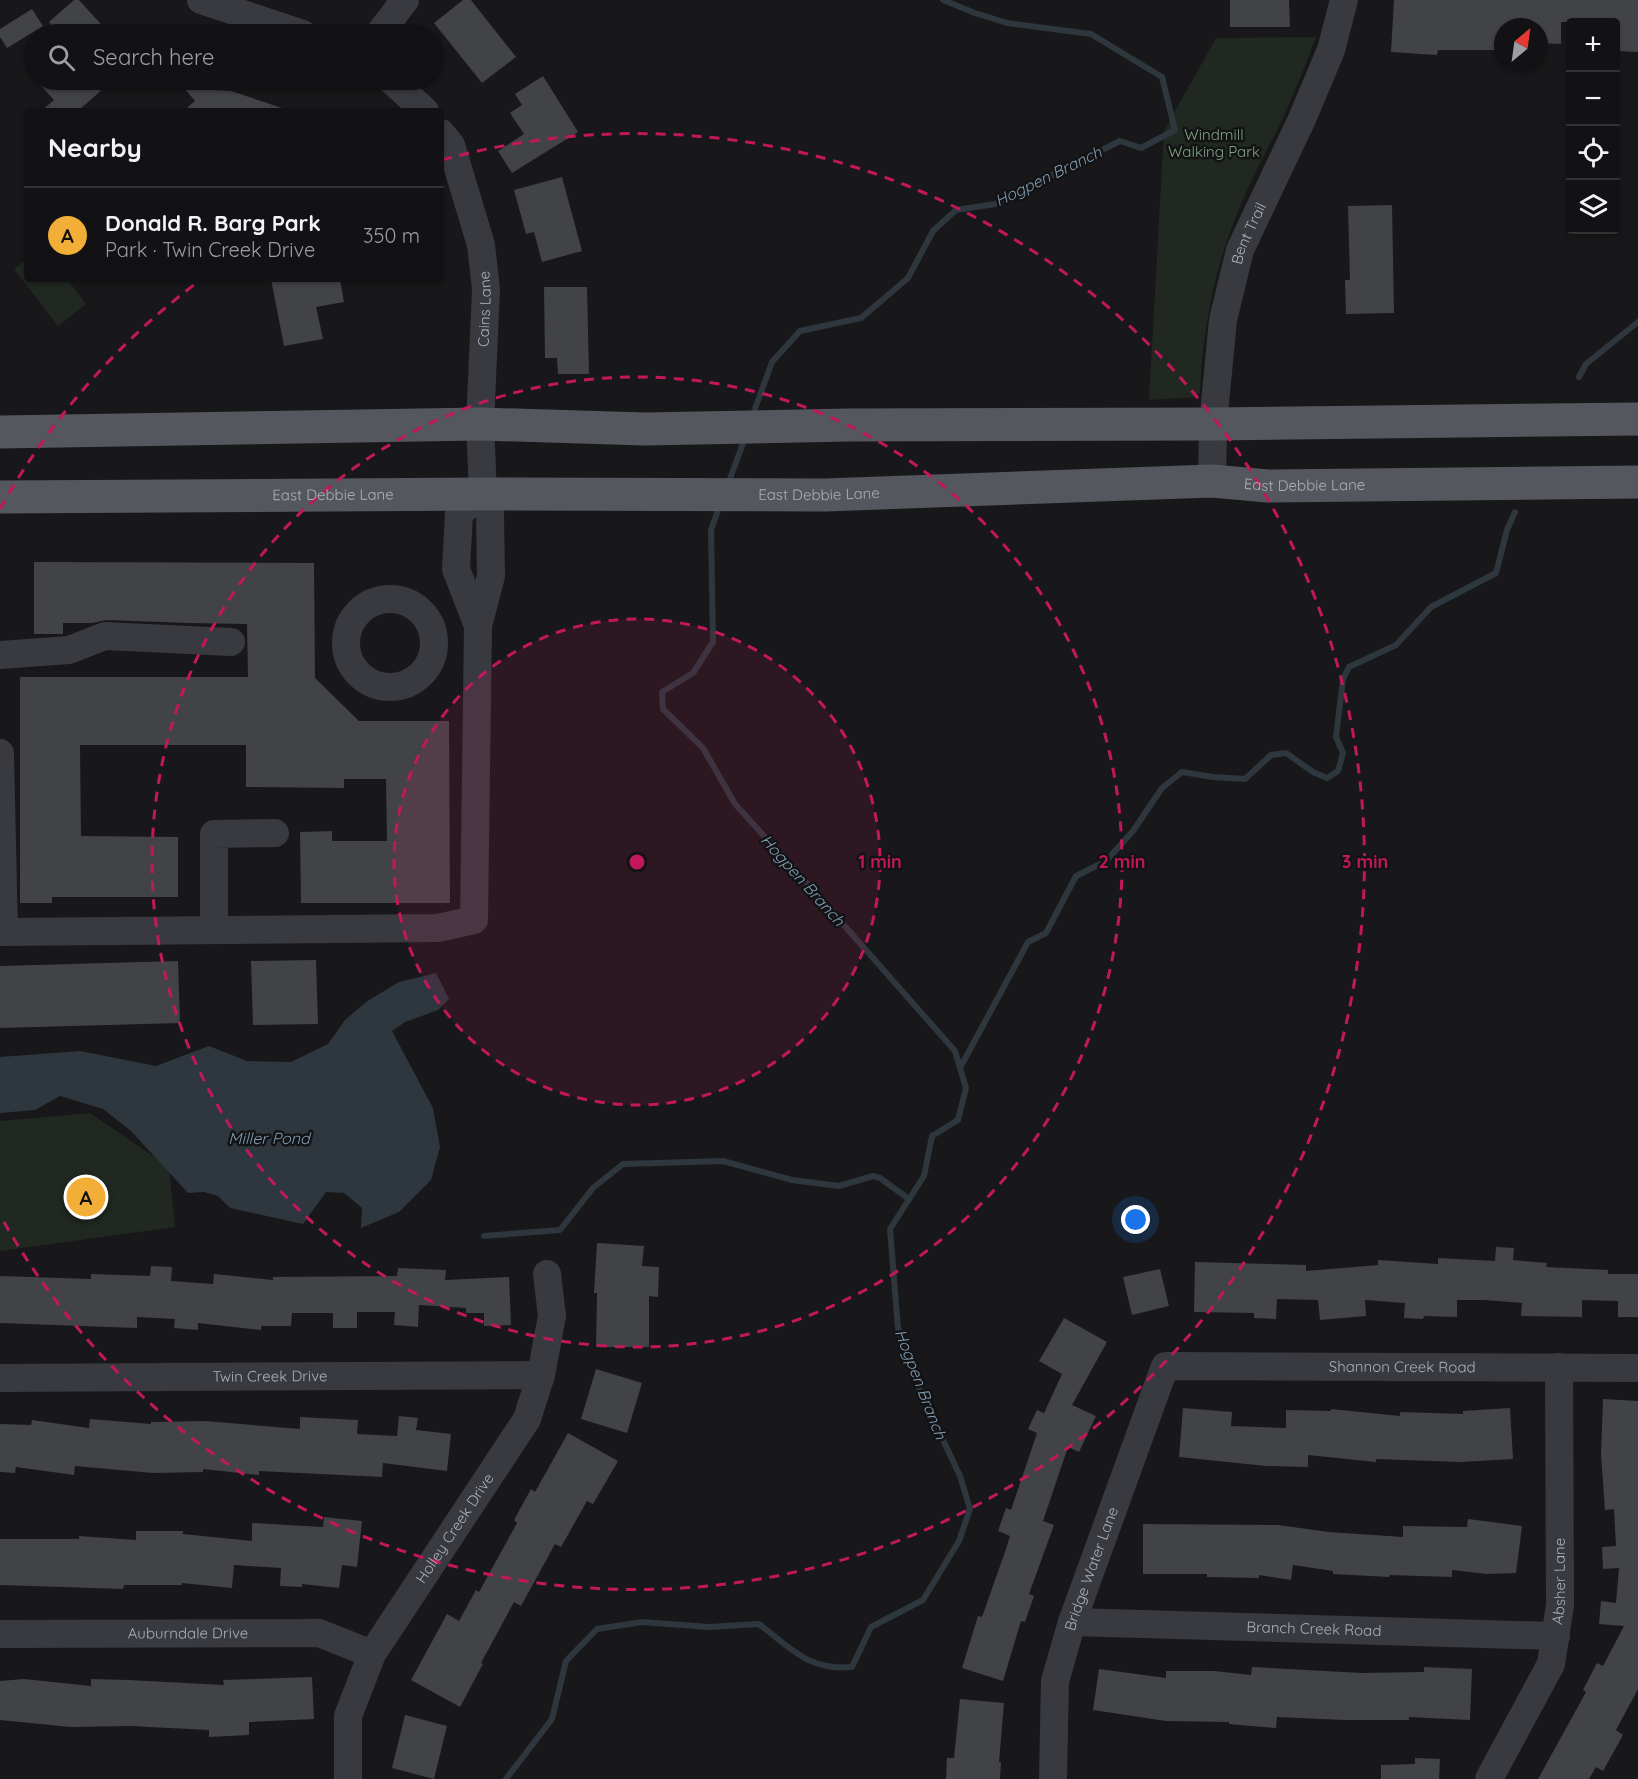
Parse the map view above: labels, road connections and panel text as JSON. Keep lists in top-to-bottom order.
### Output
{
  "streets": {
    "main road": ["East Debbie Lane"],
    "street": [
      "Bent Trail",
      "Cains Lane",
      "Shannon Creek Road",
      "Twin Creek Drive",
      "Holley Creek Drive",
      "Bridge Water Lane",
      "Absher Lane",
      "Branch Creek Road",
      "Auburndale Drive"
    ]
  },
  "crossings": [
    ["Bent Trail", "East Debbie Lane"],
    ["Cains Lane", "East Debbie Lane"],
    ["Shannon Creek Road", "Bridge Water Lane"],
    ["Shannon Creek Road", "Absher Lane"],
    ["Twin Creek Drive", "Holley Creek Drive"],
    ["Holley Creek Drive", "Auburndale Drive"],
    ["Bridge Water Lane", "Branch Creek Road"],
    ["Absher Lane", "Branch Creek Road"]
  ],
  "water": ["Hogpen Branch", "Miller Pond"],
  "parks": ["Windmill Walking Park"],
  "north": "top right",
  "page": {
    "map_buttons": ["+", "−"],
    "search": "Search here",
    "heading": "Nearby",
    "list": [
      {
        "mark": "A",
        "name": "Donald R. Barg Park",
        "note": "Park · Twin Creek Drive",
        "value": "350 m"
      }
    ],
    "pins": "A"
  },
  "rings": ["1 min", "2 min", "3 min"]
}
